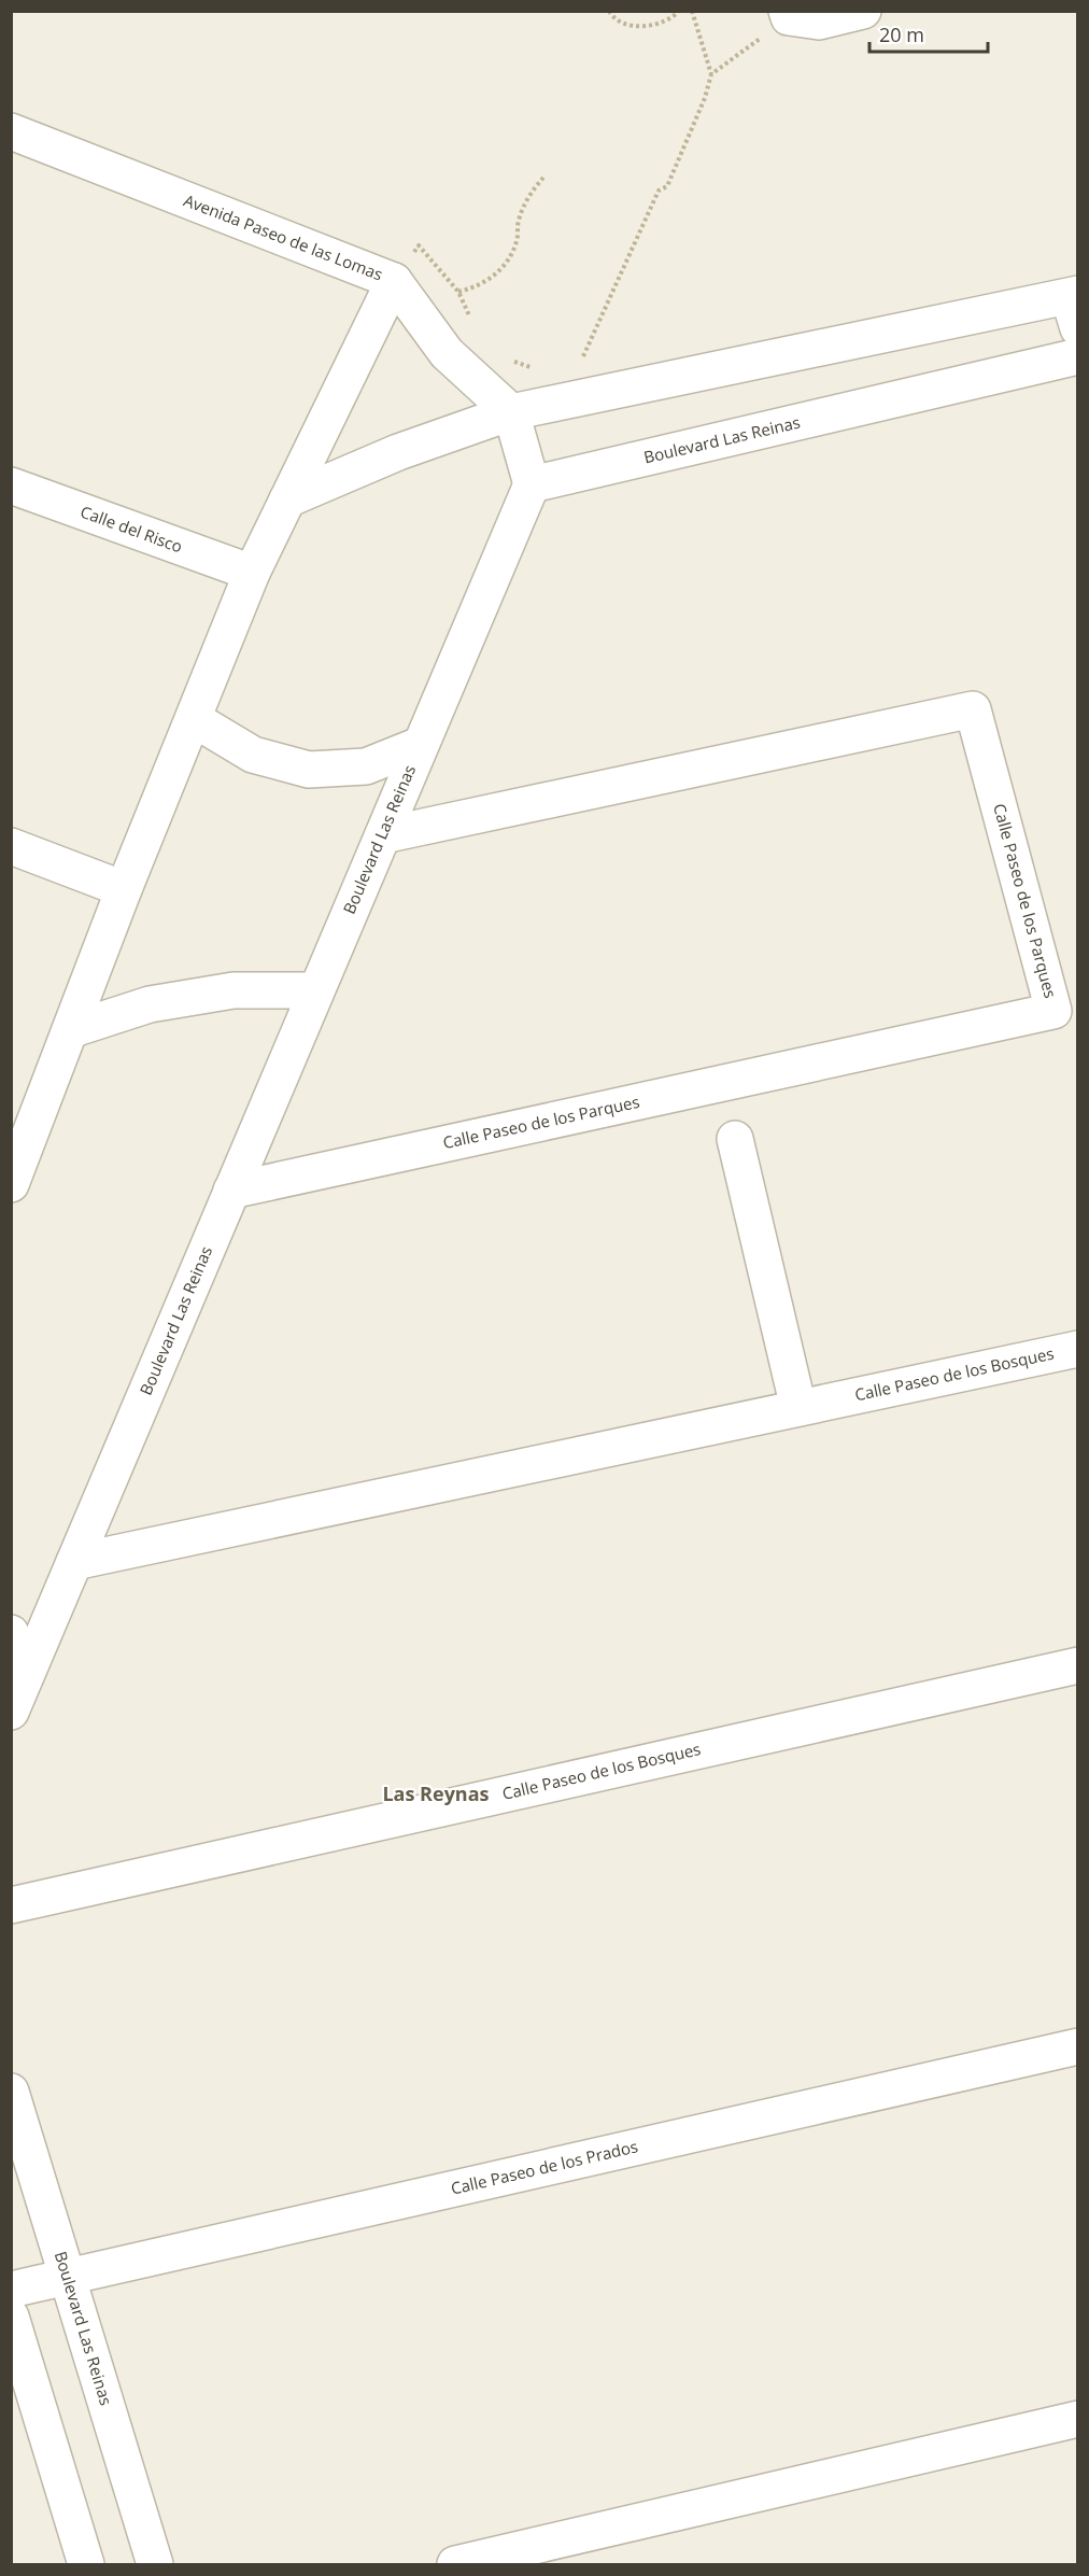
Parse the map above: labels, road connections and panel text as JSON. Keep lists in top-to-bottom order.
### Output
{
  "streets": {
    "street": [
      "Avenida Paseo de las Lomas",
      "Boulevard Las Reinas",
      "Calle del Risco",
      "Calle Paseo de los Parques",
      "Calle Paseo de los Bosques",
      "Calle Paseo de los Prados"
    ]
  },
  "crossings": [
    ["Boulevard Las Reinas", "Calle Paseo de los Parques"],
    ["Boulevard Las Reinas", "Calle Paseo de los Bosques"],
    ["Boulevard Las Reinas", "Calle Paseo de los Prados"]
  ],
  "districts": ["Las Reynas"],
  "scale_bar": "20 m"
}
